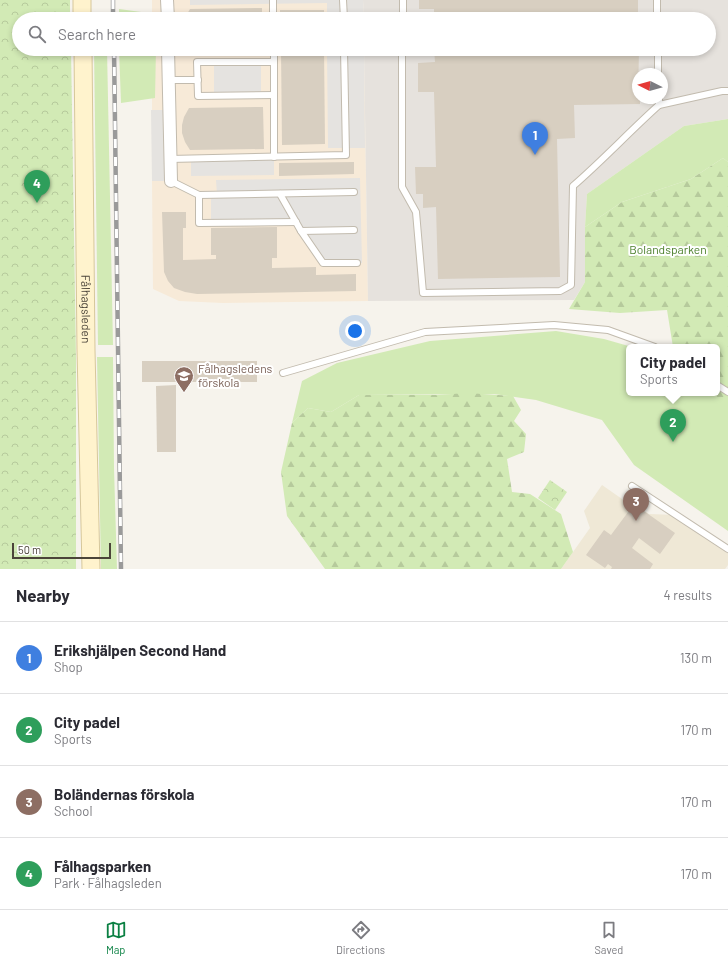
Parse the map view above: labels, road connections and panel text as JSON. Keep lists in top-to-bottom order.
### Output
{
  "streets": {
    "main road": ["Fålhagsleden"]
  },
  "parks": ["Bolandsparken"],
  "places": {
    "school or university": ["Fålhagsledens förskola"]
  },
  "scale_bar": "50 m",
  "north": "left",
  "page": {
    "search": "Search here",
    "pins": [
      "1",
      "4",
      "2",
      "3"
    ],
    "popup": ["City padel", "Sports"],
    "scale": "50 m",
    "heading": ["Nearby", "4 results"],
    "list": [
      {
        "mark": "1",
        "name": "Erikshjälpen Second Hand",
        "note": "Shop",
        "value": "130 m"
      },
      {
        "mark": "2",
        "name": "City padel",
        "note": "Sports",
        "value": "170 m"
      },
      {
        "mark": "3",
        "name": "Boländernas förskola",
        "note": "School",
        "value": "170 m"
      },
      {
        "mark": "4",
        "name": "Fålhagsparken",
        "note": "Park · Fålhagsleden",
        "value": "170 m"
      }
    ],
    "nav": ["Map", "Directions", "Saved"]
  }
}
